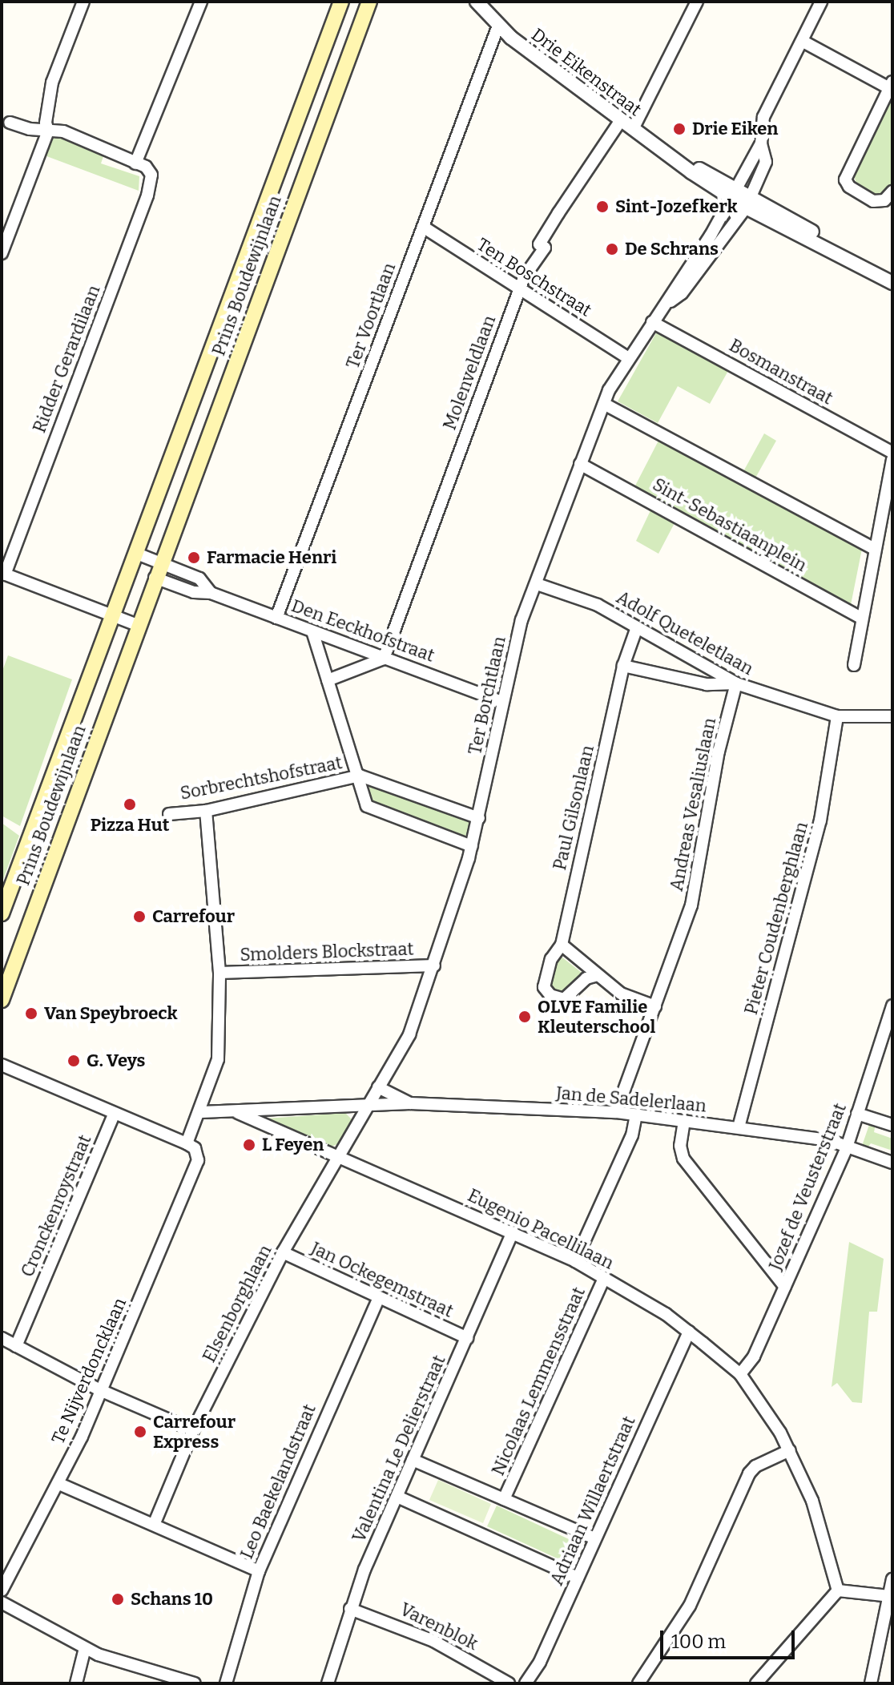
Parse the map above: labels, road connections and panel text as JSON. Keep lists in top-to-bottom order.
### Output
{
  "streets": {
    "main road": ["Prins Boudewijnlaan"],
    "street": [
      "Drie Eikenstraat",
      "Ten Boschstraat",
      "Ter Voortlaan",
      "Ridder Gerardilaan",
      "Bosmanstraat",
      "Molenveldlaan",
      "Sint-Sebastiaanplein",
      "Den Eeckhofstraat",
      "Adolf Queteletlaan",
      "Ter Borchtlaan",
      "Sorbrechtshofstraat",
      "Andreas Vesaliuslaan",
      "Paul Gilsonlaan",
      "Pieter Coudenberghlaan",
      "Smolders Blockstraat",
      "Jan de Sadelerlaan",
      "Jozef de Veusterstraat",
      "Cronckenroystraat",
      "Eugenio Pacellilaan",
      "Jan Ockegemstraat",
      "Elsenborghlaan",
      "Te Nijverdoncklaan",
      "Nicolaas Lemmensstraat",
      "Valentina Le Delierstraat",
      "Leo Baekelandstraat",
      "Adriaan Willaertstraat",
      "Varenblok"
    ]
  },
  "crossings": [
    ["Drie Eikenstraat", "Ter Voortlaan"],
    ["Drie Eikenstraat", "Molenveldlaan"],
    ["Drie Eikenstraat", "Ter Borchtlaan"],
    ["Prins Boudewijnlaan", "Den Eeckhofstraat"],
    ["Ten Boschstraat", "Ter Voortlaan"],
    ["Ten Boschstraat", "Molenveldlaan"],
    ["Ten Boschstraat", "Ter Borchtlaan"],
    ["Ter Voortlaan", "Den Eeckhofstraat"],
    ["Bosmanstraat", "Ter Borchtlaan"],
    ["Molenveldlaan", "Den Eeckhofstraat"],
    ["Sint-Sebastiaanplein", "Ter Borchtlaan"],
    ["Den Eeckhofstraat", "Ter Borchtlaan"],
    ["Adolf Queteletlaan", "Ter Borchtlaan"],
    ["Adolf Queteletlaan", "Andreas Vesaliuslaan"],
    ["Adolf Queteletlaan", "Paul Gilsonlaan"],
    ["Adolf Queteletlaan", "Pieter Coudenberghlaan"],
    ["Ter Borchtlaan", "Smolders Blockstraat"],
    ["Ter Borchtlaan", "Jan de Sadelerlaan"],
    ["Ter Borchtlaan", "Elsenborghlaan"],
    ["Andreas Vesaliuslaan", "Jan de Sadelerlaan"],
    ["Pieter Coudenberghlaan", "Jan de Sadelerlaan"],
    ["Jan de Sadelerlaan", "Jozef de Veusterstraat"],
    ["Jan de Sadelerlaan", "Eugenio Pacellilaan"],
    ["Jan de Sadelerlaan", "Elsenborghlaan"],
    ["Jozef de Veusterstraat", "Eugenio Pacellilaan"],
    ["Eugenio Pacellilaan", "Elsenborghlaan"],
    ["Eugenio Pacellilaan", "Nicolaas Lemmensstraat"],
    ["Eugenio Pacellilaan", "Valentina Le Delierstraat"],
    ["Eugenio Pacellilaan", "Adriaan Willaertstraat"],
    ["Jan Ockegemstraat", "Elsenborghlaan"],
    ["Jan Ockegemstraat", "Valentina Le Delierstraat"],
    ["Jan Ockegemstraat", "Leo Baekelandstraat"],
    ["Valentina Le Delierstraat", "Varenblok"]
  ],
  "places": [
    "Drie Eiken",
    "Sint-Jozefkerk",
    "De Schrans",
    "Farmacie Henri",
    "Pizza Hut",
    "Carrefour",
    "Van Speybroeck",
    "OLVE Familie Kleuterschool",
    "G. Veys",
    "L Feyen",
    "Carrefour Express",
    "Schans 10"
  ],
  "scale_bar": "100 m"
}
